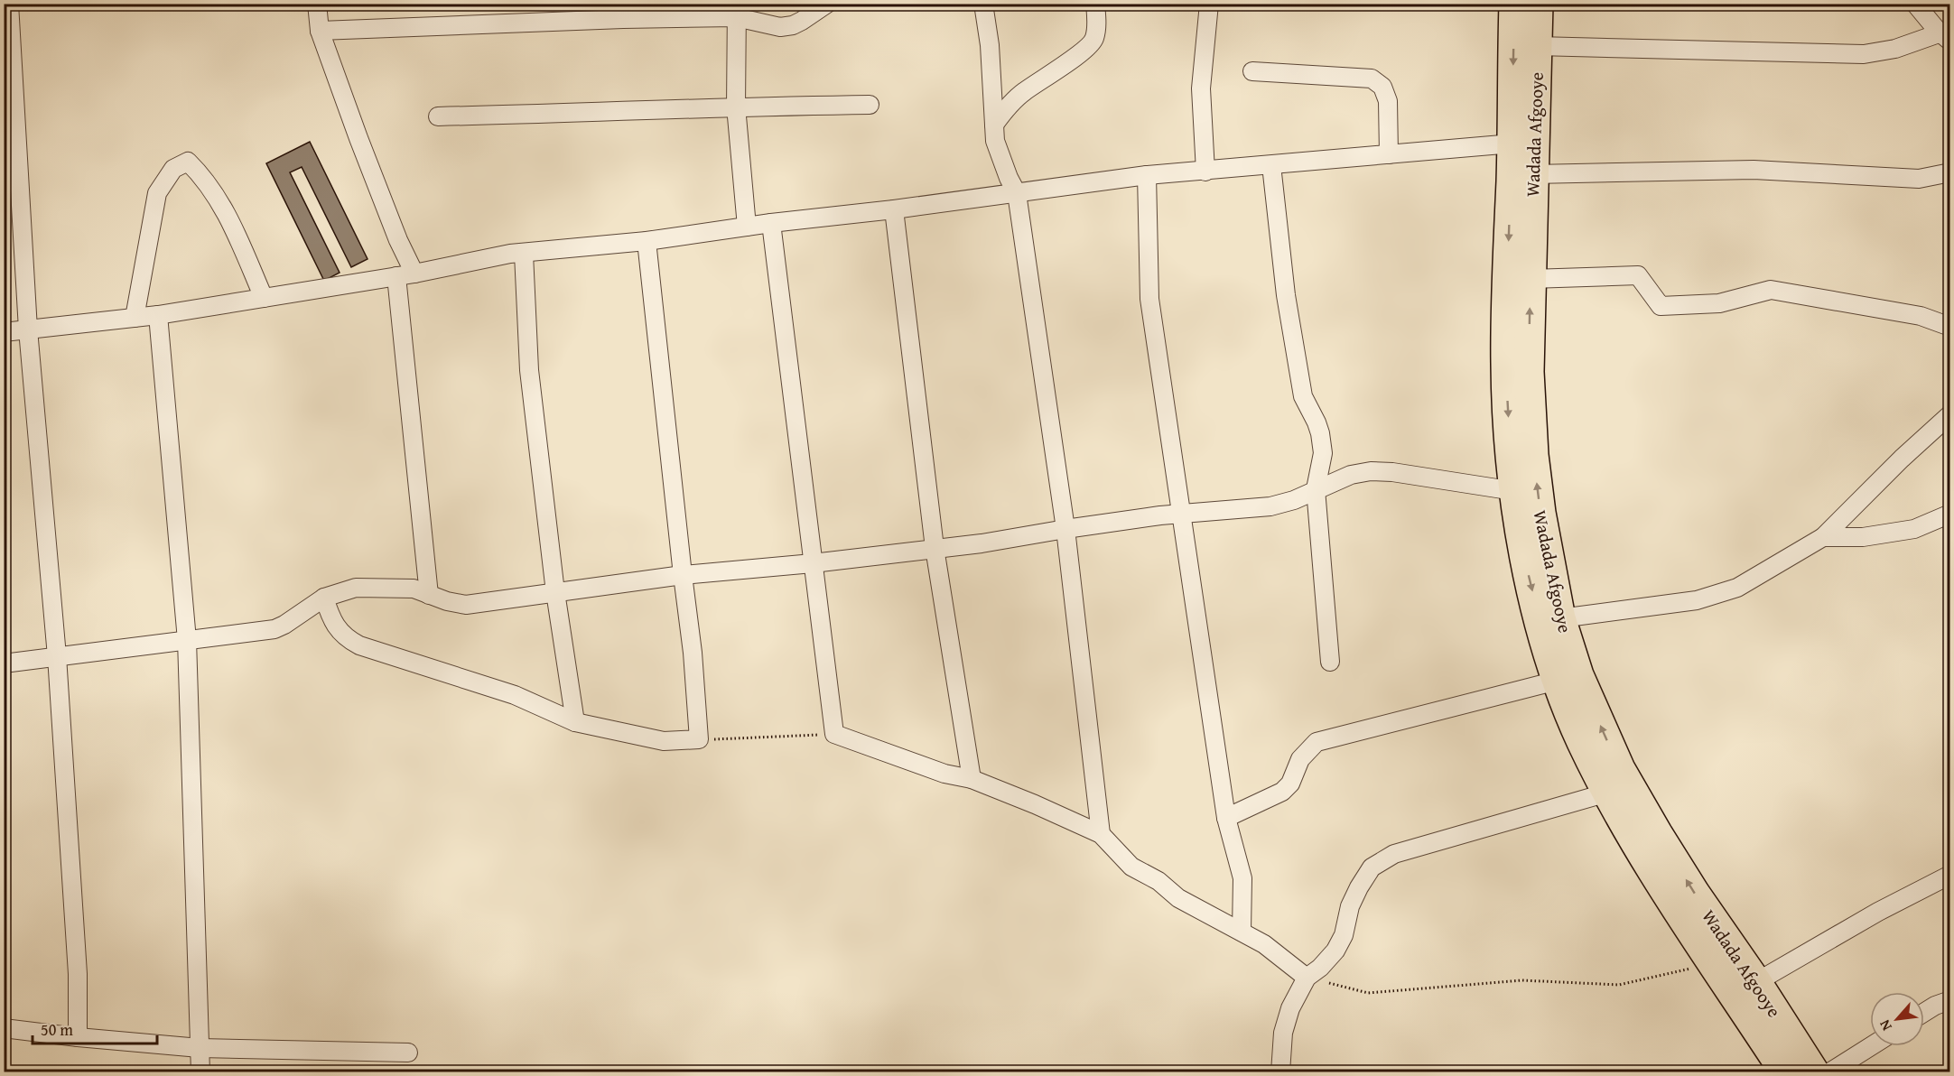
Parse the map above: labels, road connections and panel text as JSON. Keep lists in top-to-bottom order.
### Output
{
  "streets": {
    "highway": ["Wadada Afgooye"]
  },
  "scale_bar": "50 m",
  "north": "bottom left"
}
